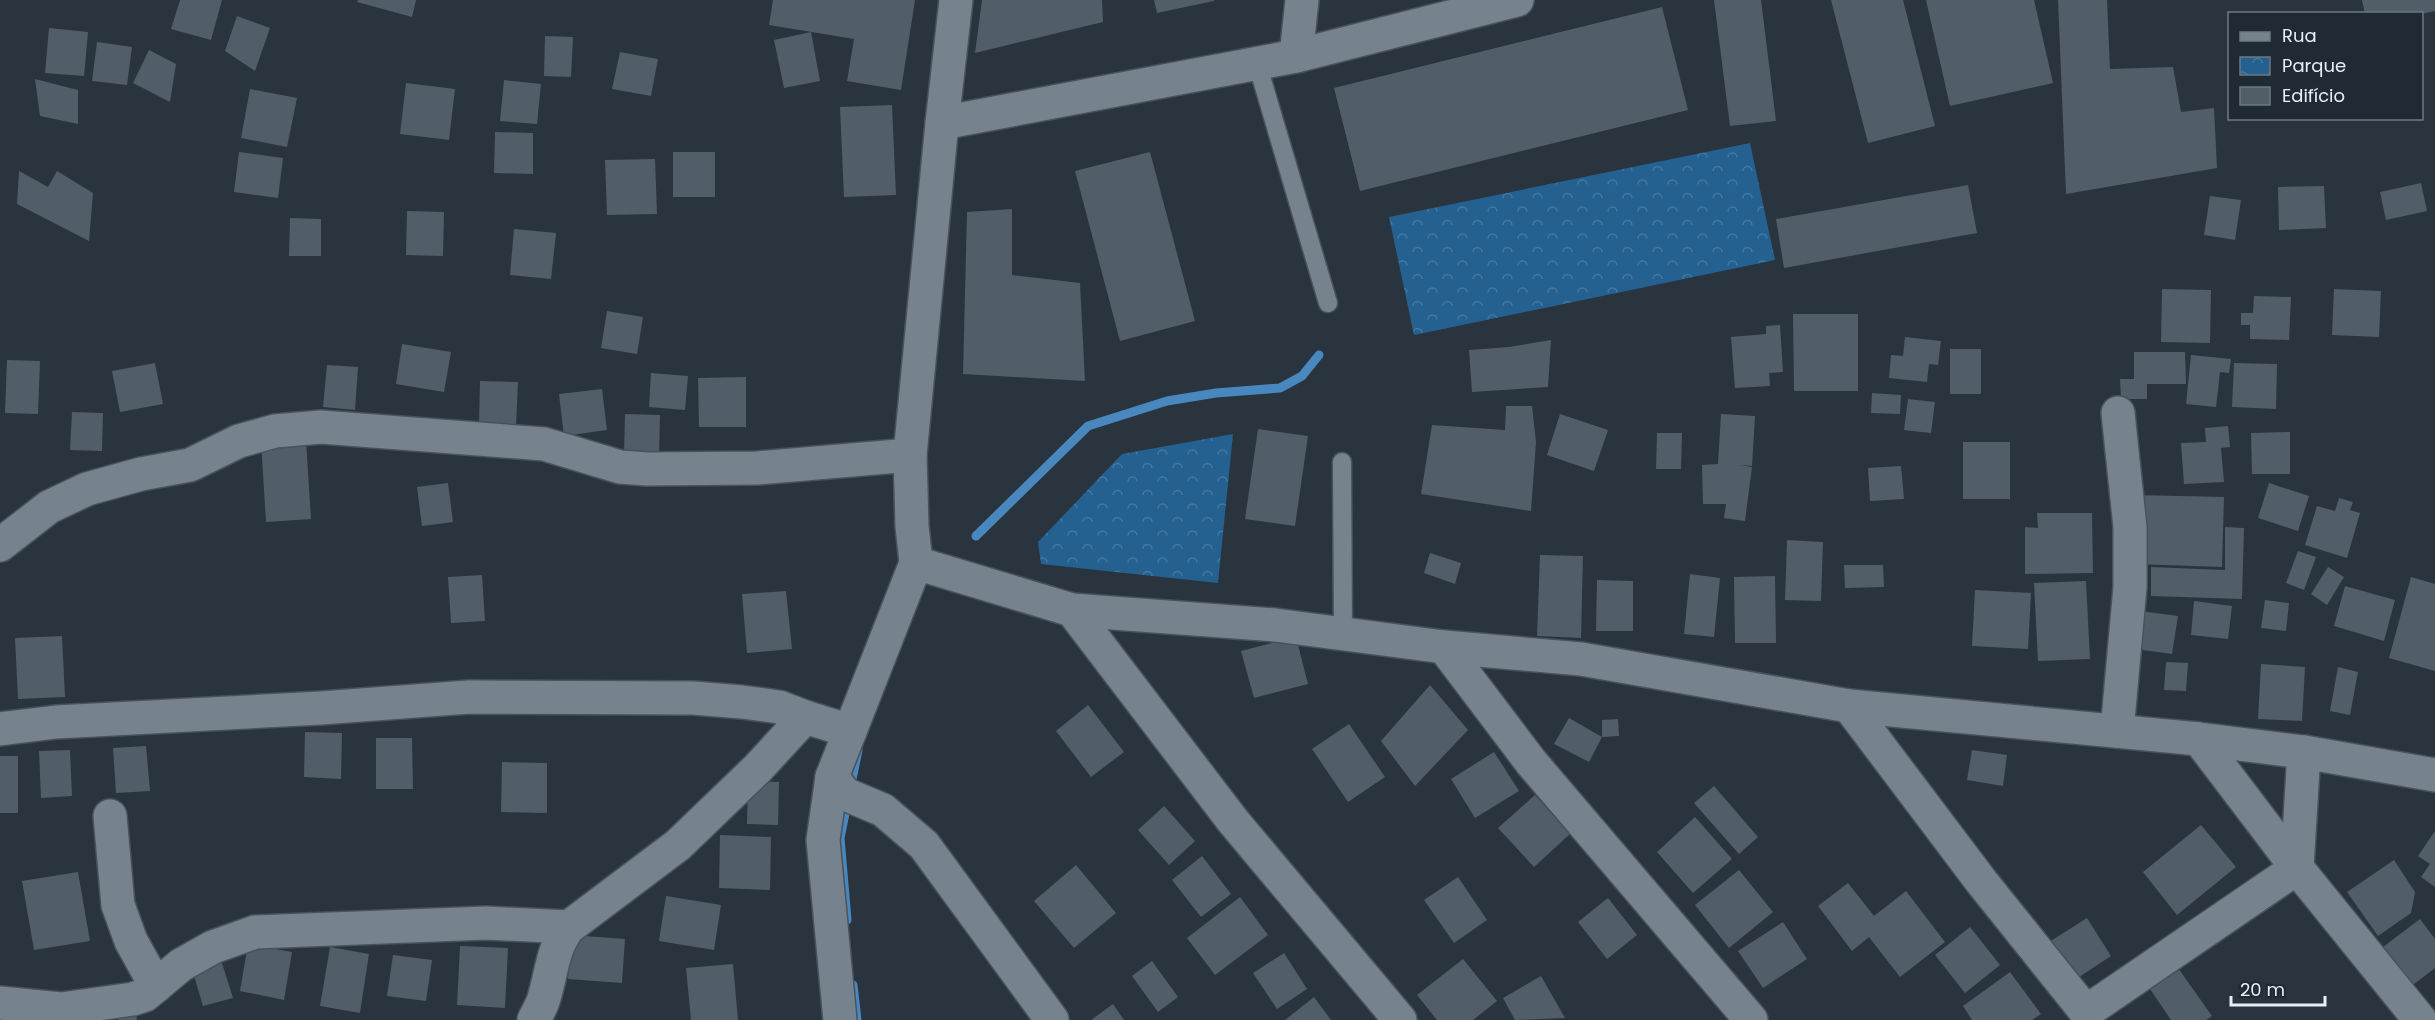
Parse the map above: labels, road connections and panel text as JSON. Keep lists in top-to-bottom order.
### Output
{
  "legend": ["Rua", "Parque", "Edifício"],
  "scale_bar": "20 m"
}
